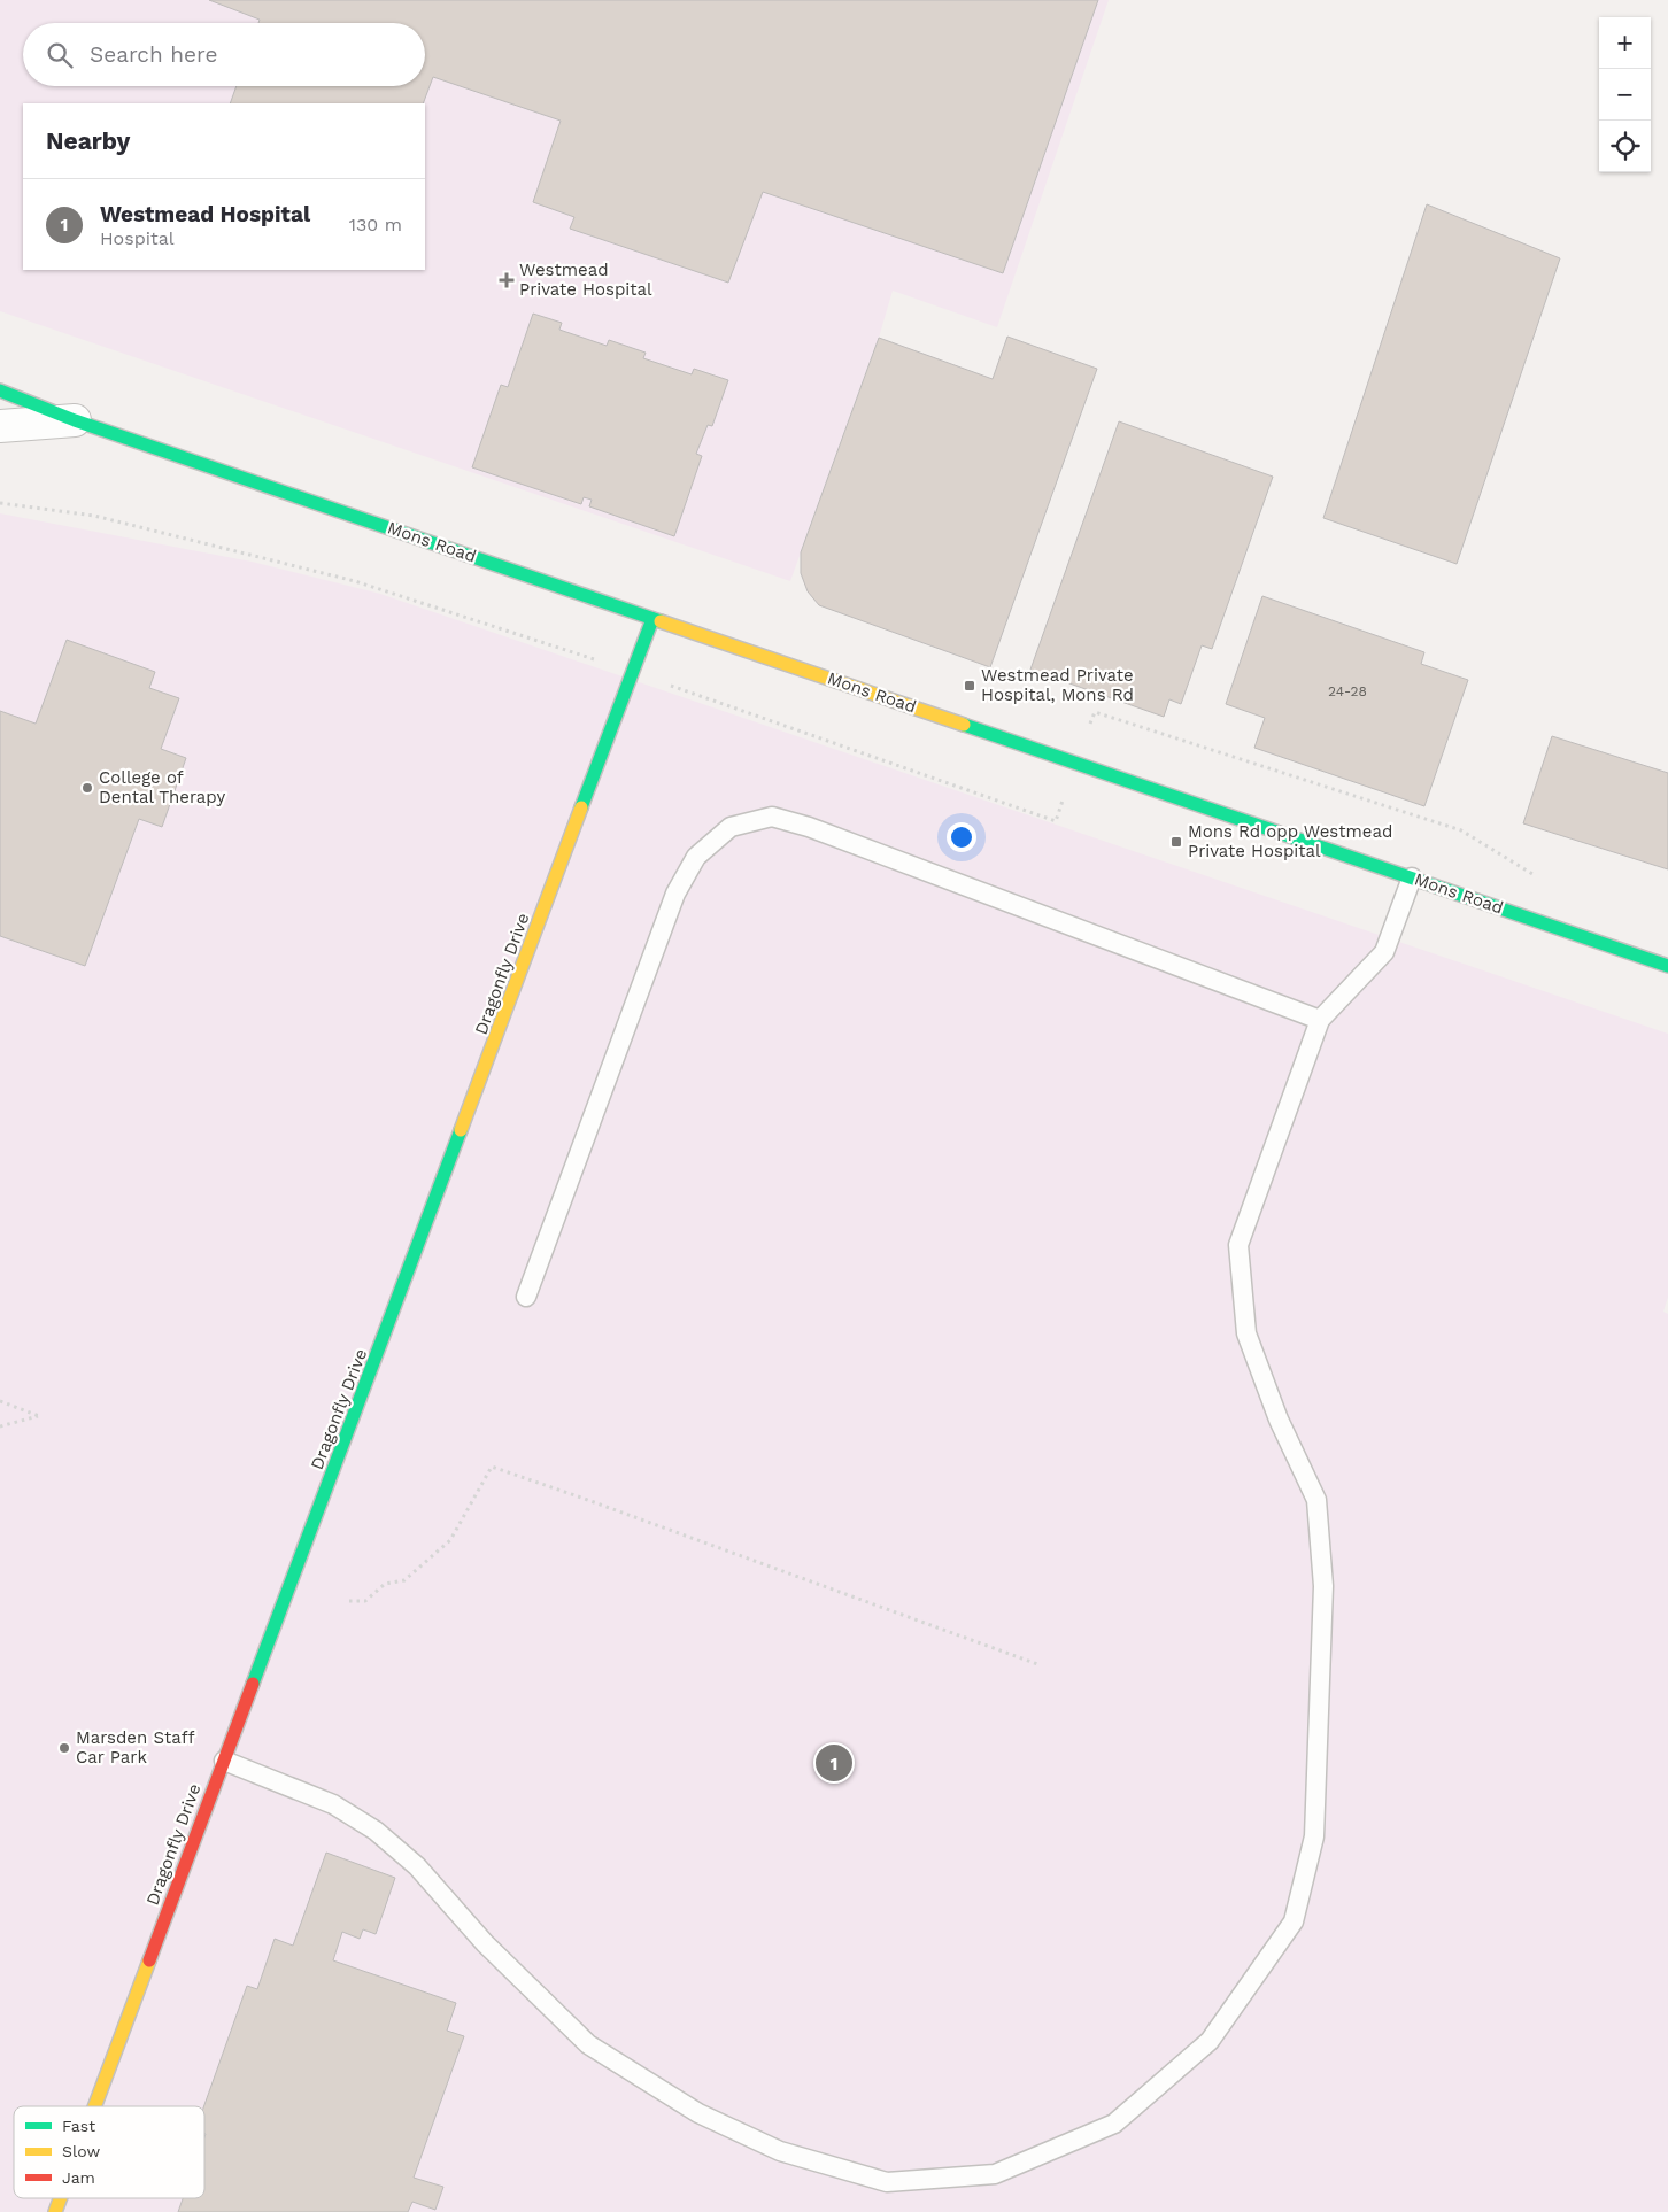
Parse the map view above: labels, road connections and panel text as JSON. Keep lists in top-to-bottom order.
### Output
{
  "streets": {
    "street": ["Mons Road", "Dragonfly Drive"]
  },
  "crossings": [
    ["Mons Road", "Dragonfly Drive"]
  ],
  "places": {
    "health": ["Westmead Private Hospital"],
    "transit": ["Westmead Private Hospital, Mons Rd", "Mons Rd opp Westmead Private Hospital"],
    "other": ["College of Dental Therapy", "Marsden Staff Car Park"]
  },
  "house_numbers": ["24-28"],
  "legend": ["Fast", "Slow", "Jam"],
  "page": {
    "map_buttons": ["+", "−"],
    "search": "Search here",
    "heading": "Nearby",
    "list": [
      {
        "mark": "1",
        "name": "Westmead Hospital",
        "note": "Hospital",
        "value": "130 m"
      }
    ],
    "pins": "1"
  }
}
